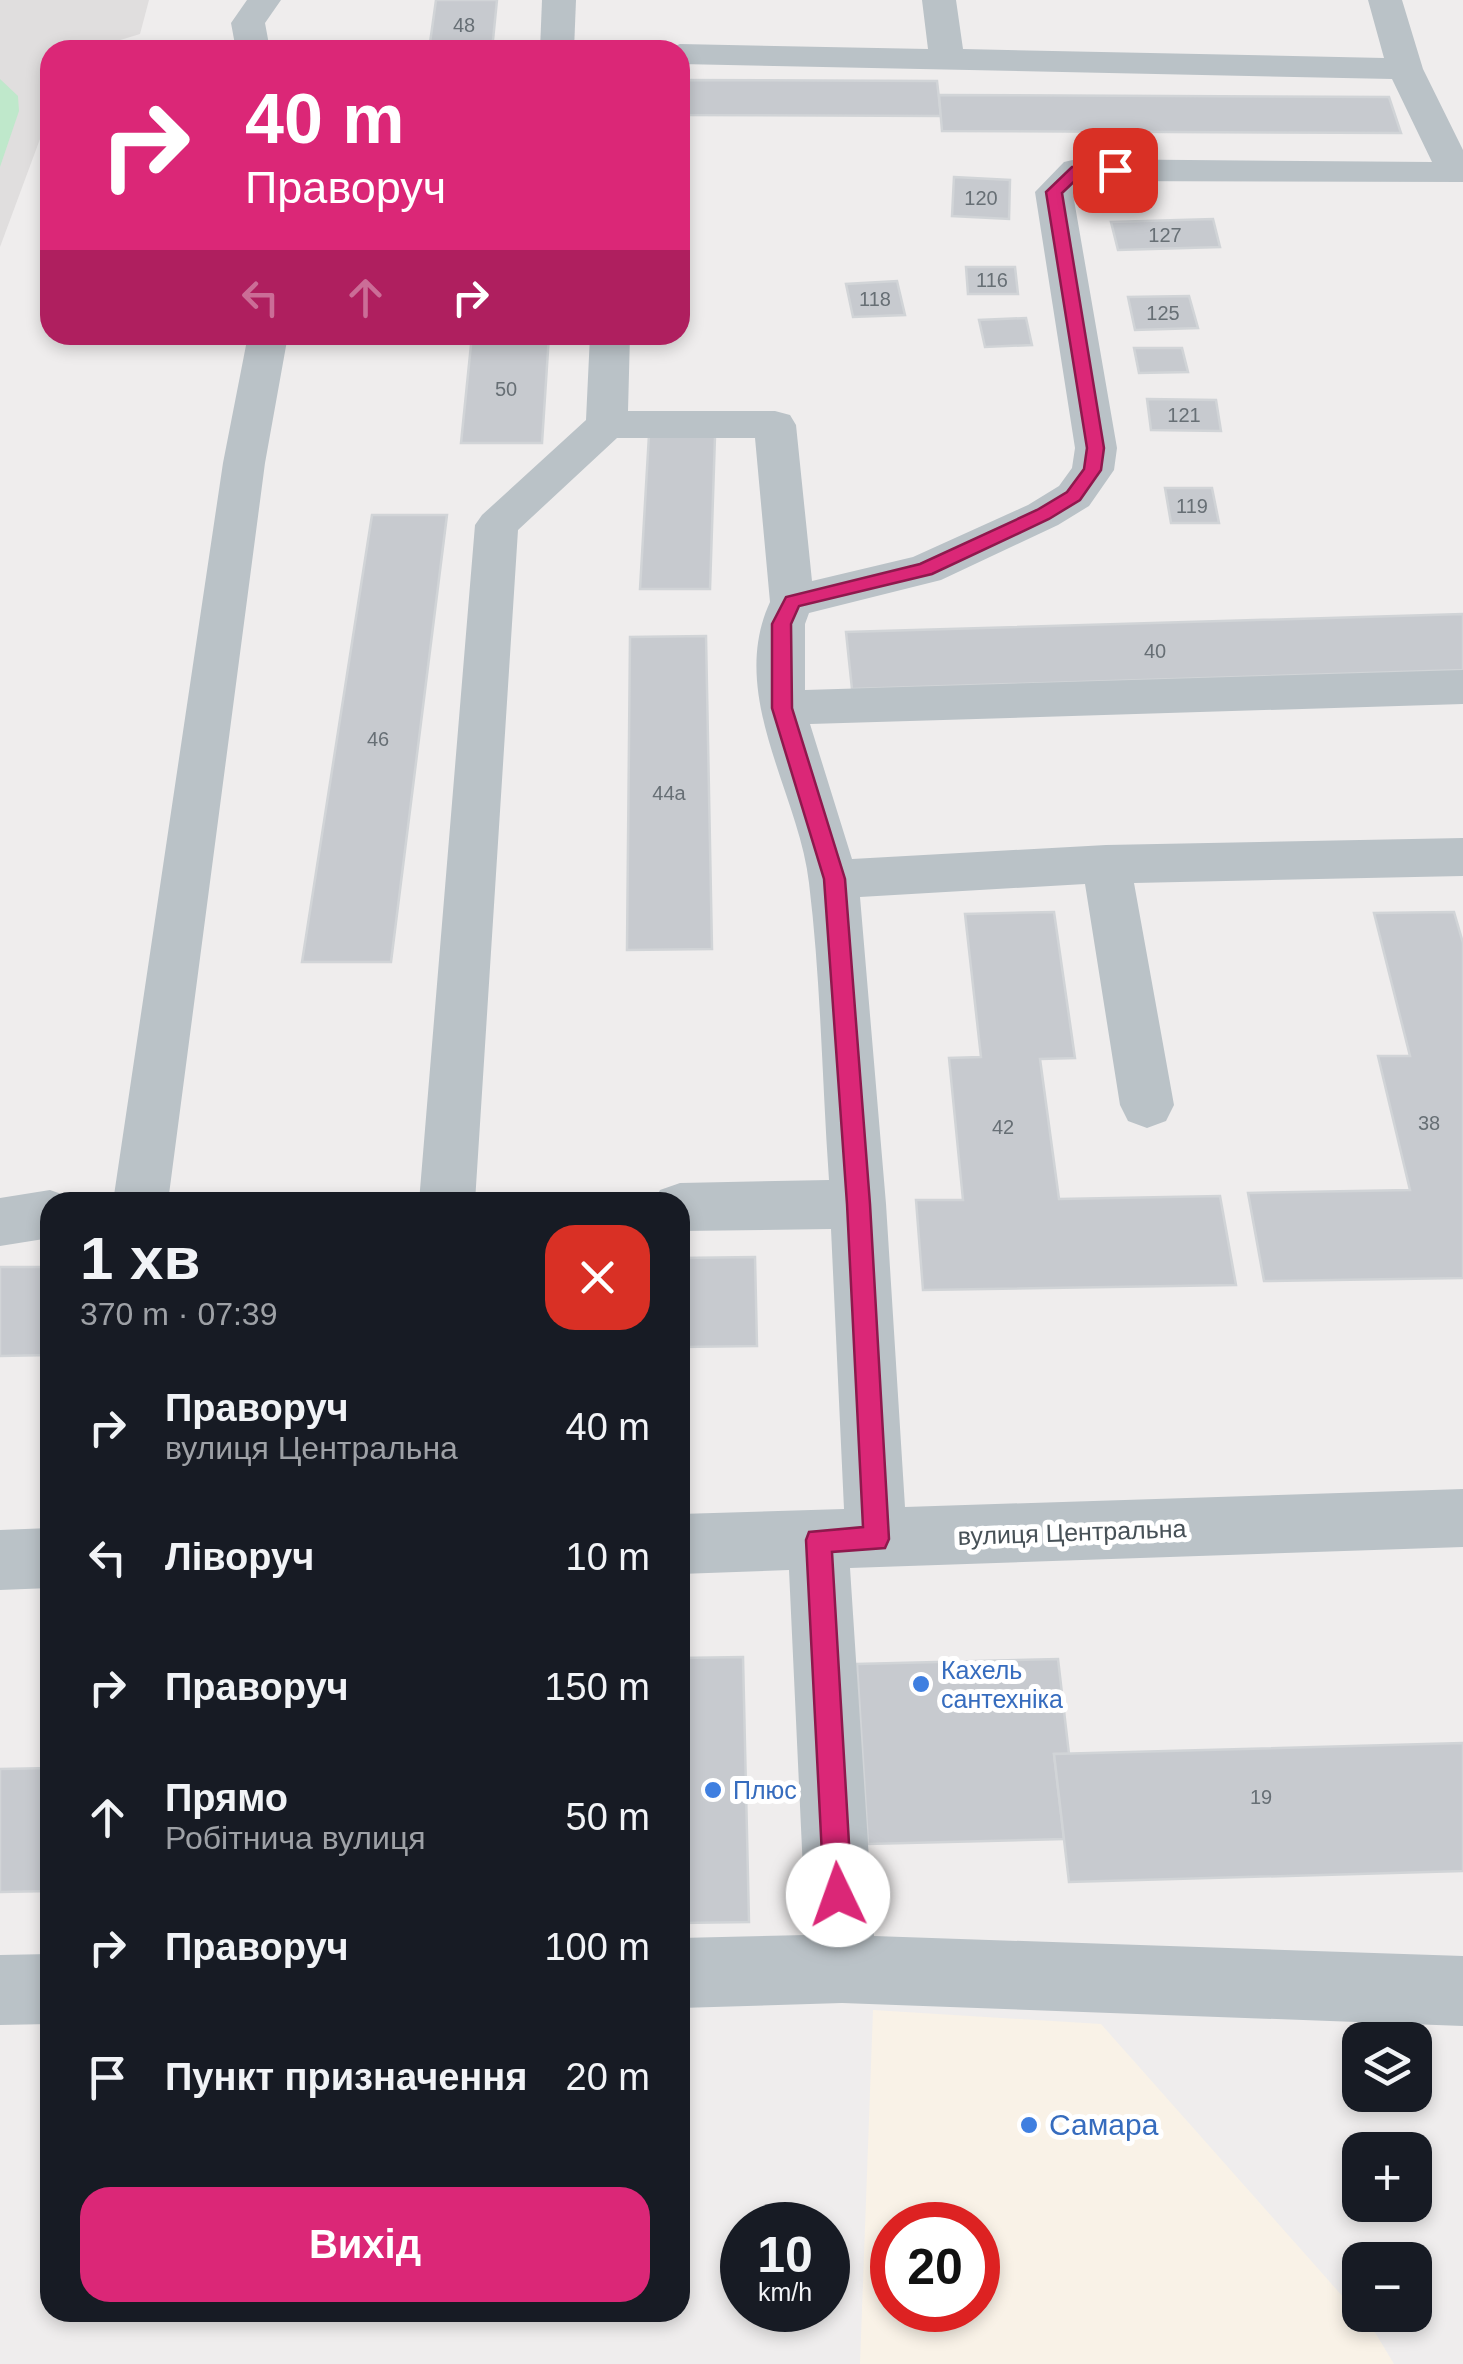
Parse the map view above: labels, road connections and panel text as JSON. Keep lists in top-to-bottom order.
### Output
{
  "streets": {
    "street": ["вулиця Центральна"]
  },
  "places": ["Кахель сантехніка", "Плюс", "Самара"],
  "house_numbers": [
    "48",
    "120",
    "127",
    "116",
    "118",
    "125",
    "50",
    "121",
    "119",
    "40",
    "46",
    "44а",
    "38",
    "42",
    "19"
  ],
  "page": {
    "turn": ["40 m", "Праворуч"],
    "heading": ["1 хв", "370 m · 07:39"],
    "list": [
      {
        "name": "Праворуч",
        "note": "вулиця Центральна",
        "value": "40 m"
      },
      {
        "name": "Ліворуч",
        "value": "10 m"
      },
      {
        "name": "Праворуч",
        "value": "150 m"
      },
      {
        "name": "Прямо",
        "note": "Робітнича вулиця",
        "value": "50 m"
      },
      {
        "name": "Праворуч",
        "value": "100 m"
      },
      {
        "name": "Пункт призначення",
        "value": "20 m"
      }
    ],
    "map_buttons": ["+", "−"],
    "buttons": "Вихід",
    "speed": "10 km/h",
    "limit": "20"
  }
}
